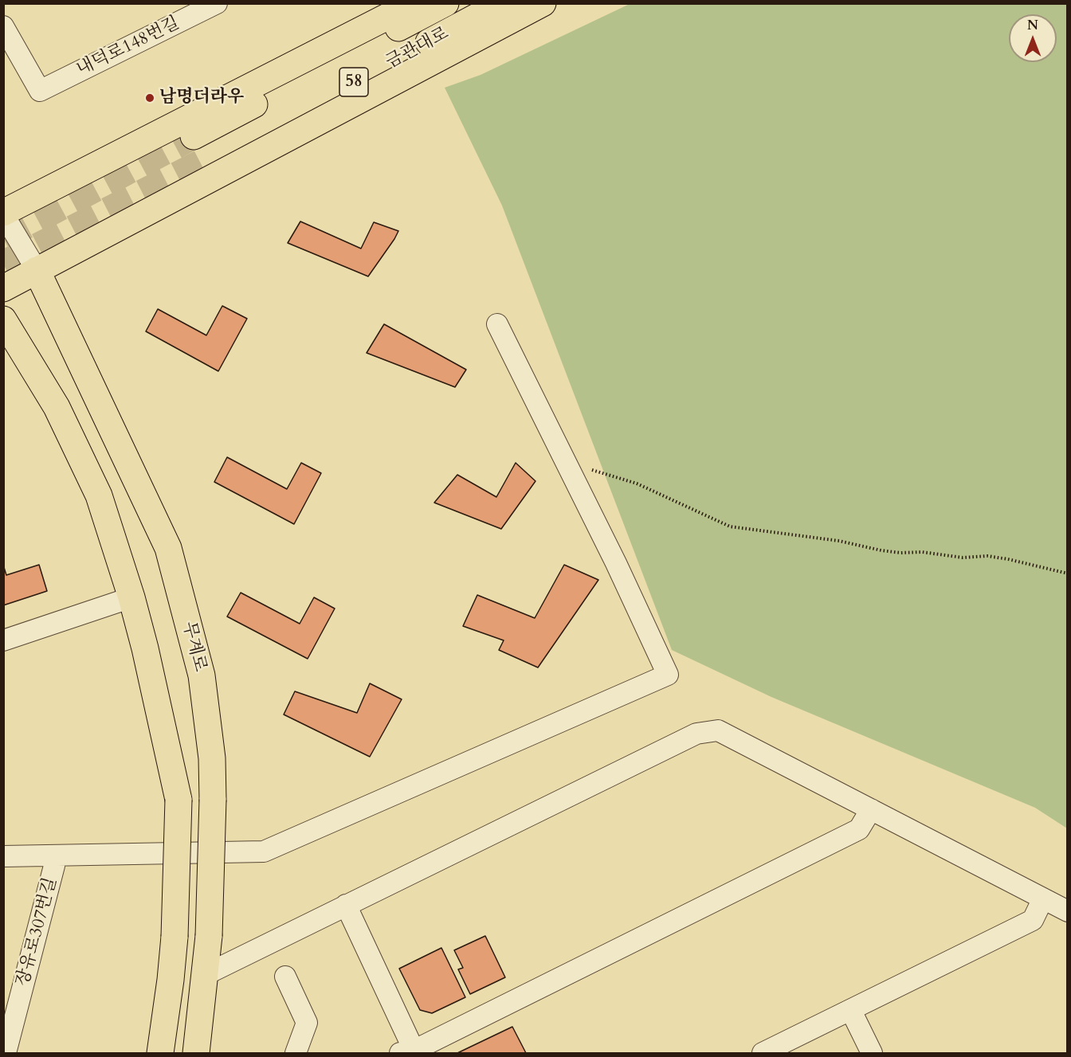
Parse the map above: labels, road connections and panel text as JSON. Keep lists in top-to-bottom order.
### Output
{
  "streets": {
    "main road": ["금관대로", "58", "무계로"],
    "street": ["내덕로148번길", "장유로307번길"]
  },
  "places": ["남명더라우"],
  "north": "top"
}
